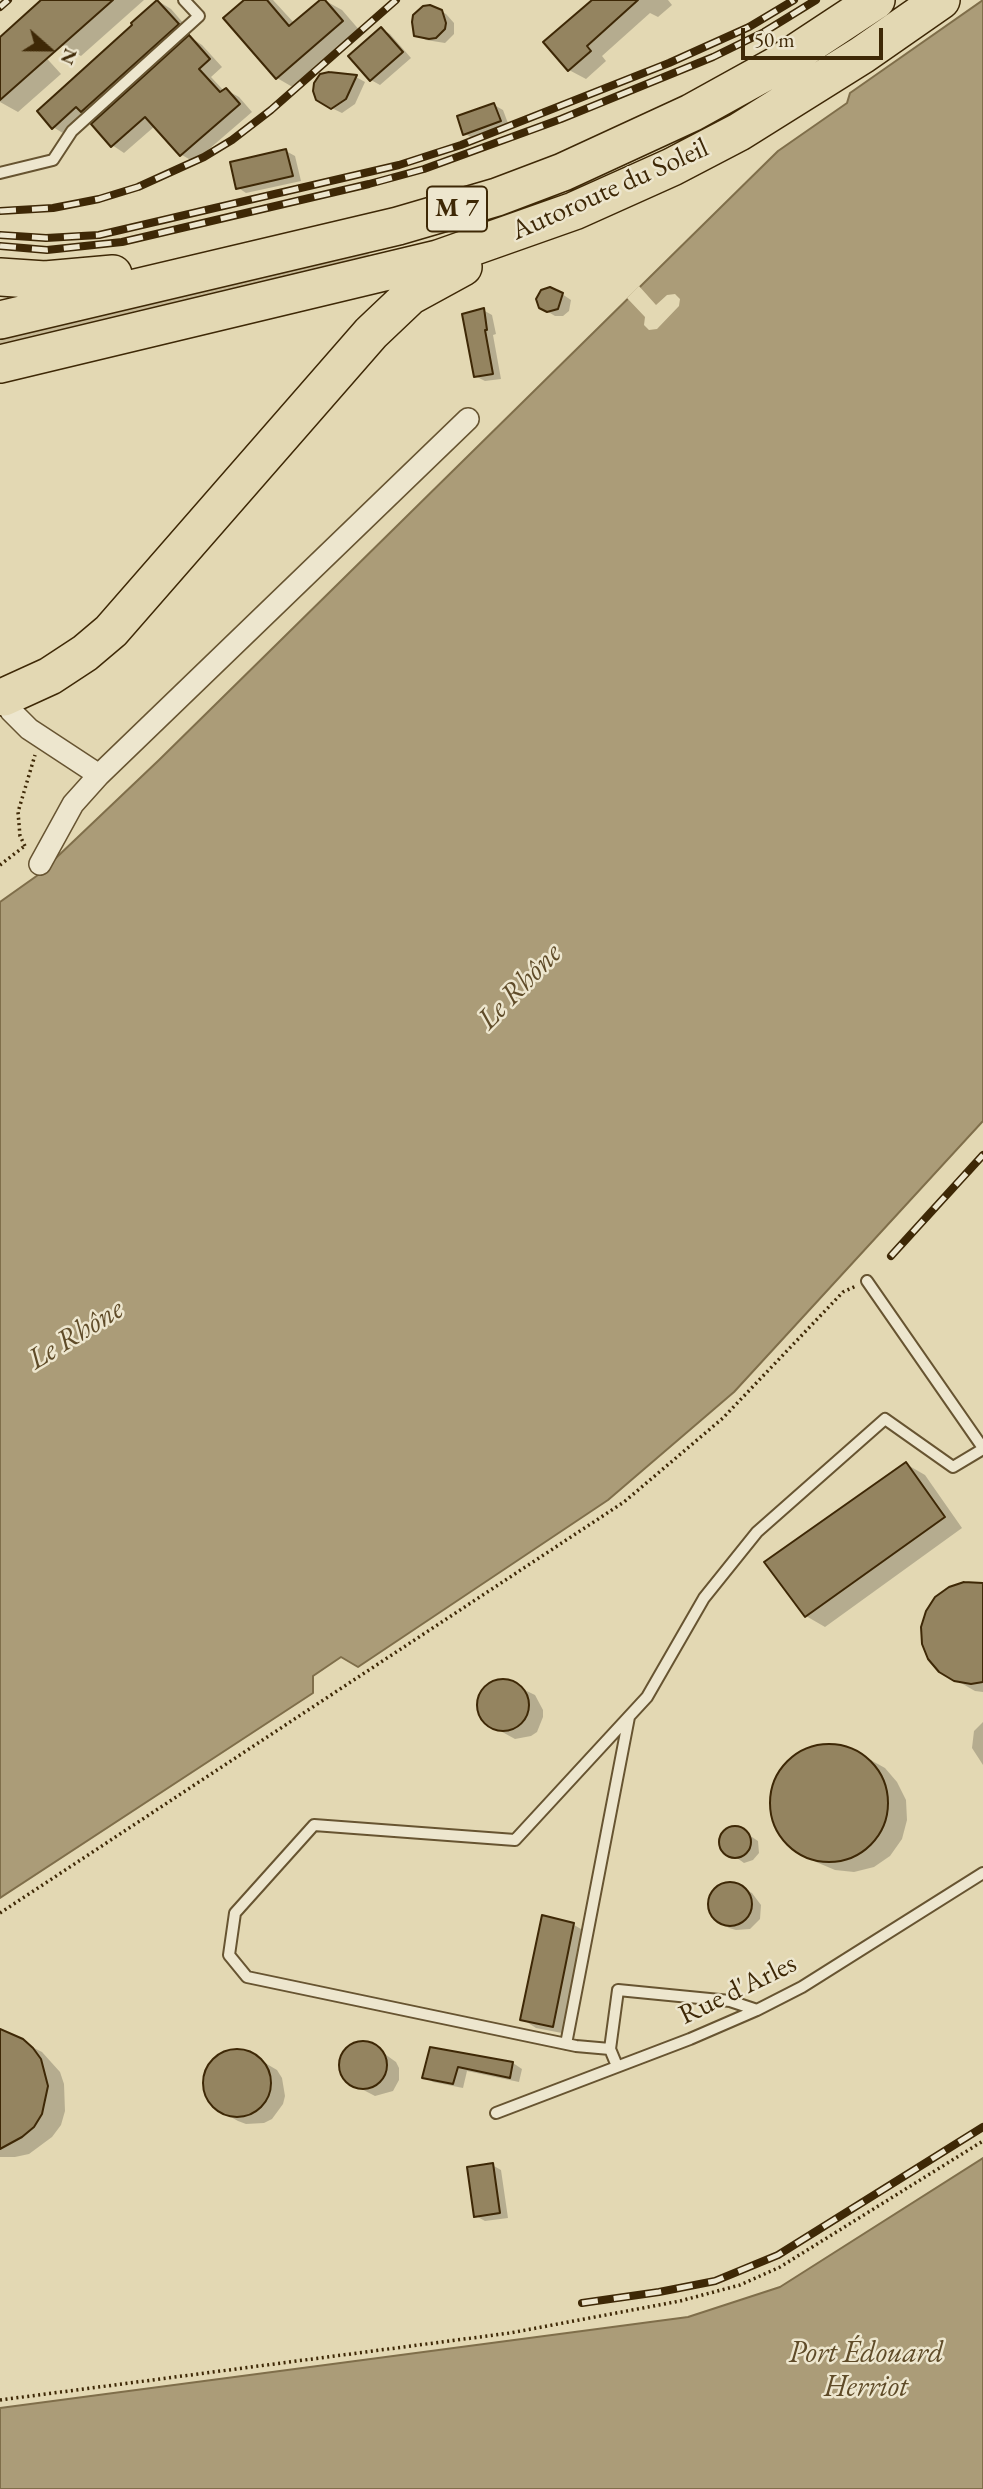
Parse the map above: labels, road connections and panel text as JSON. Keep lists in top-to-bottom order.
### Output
{
  "streets": {
    "highway": ["Autoroute du Soleil", "M 7"],
    "lane": ["Rue d'Arles"]
  },
  "water": ["Le Rhône", "Port Édouard Herriot"],
  "scale_bar": "50 m",
  "north": "right"
}
